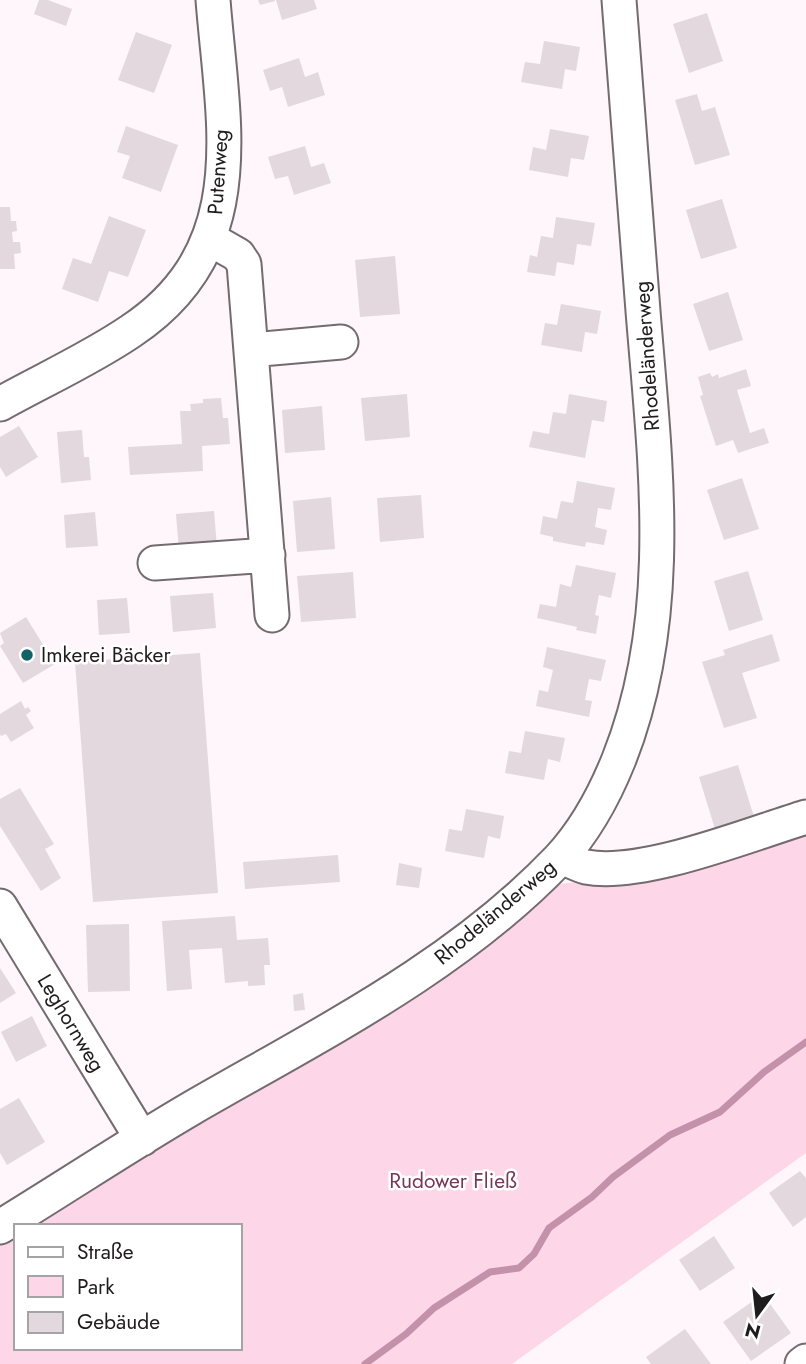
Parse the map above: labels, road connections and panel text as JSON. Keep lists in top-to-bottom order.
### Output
{
  "streets": {
    "street": ["Putenweg", "Rhodeländerweg", "Leghornweg"]
  },
  "crossings": [
    ["Rhodeländerweg", "Leghornweg"]
  ],
  "parks": ["Rudower Fließ"],
  "places": ["Imkerei Bäcker"],
  "legend": ["Straße", "Park", "Gebäude"],
  "north": "bottom"
}
